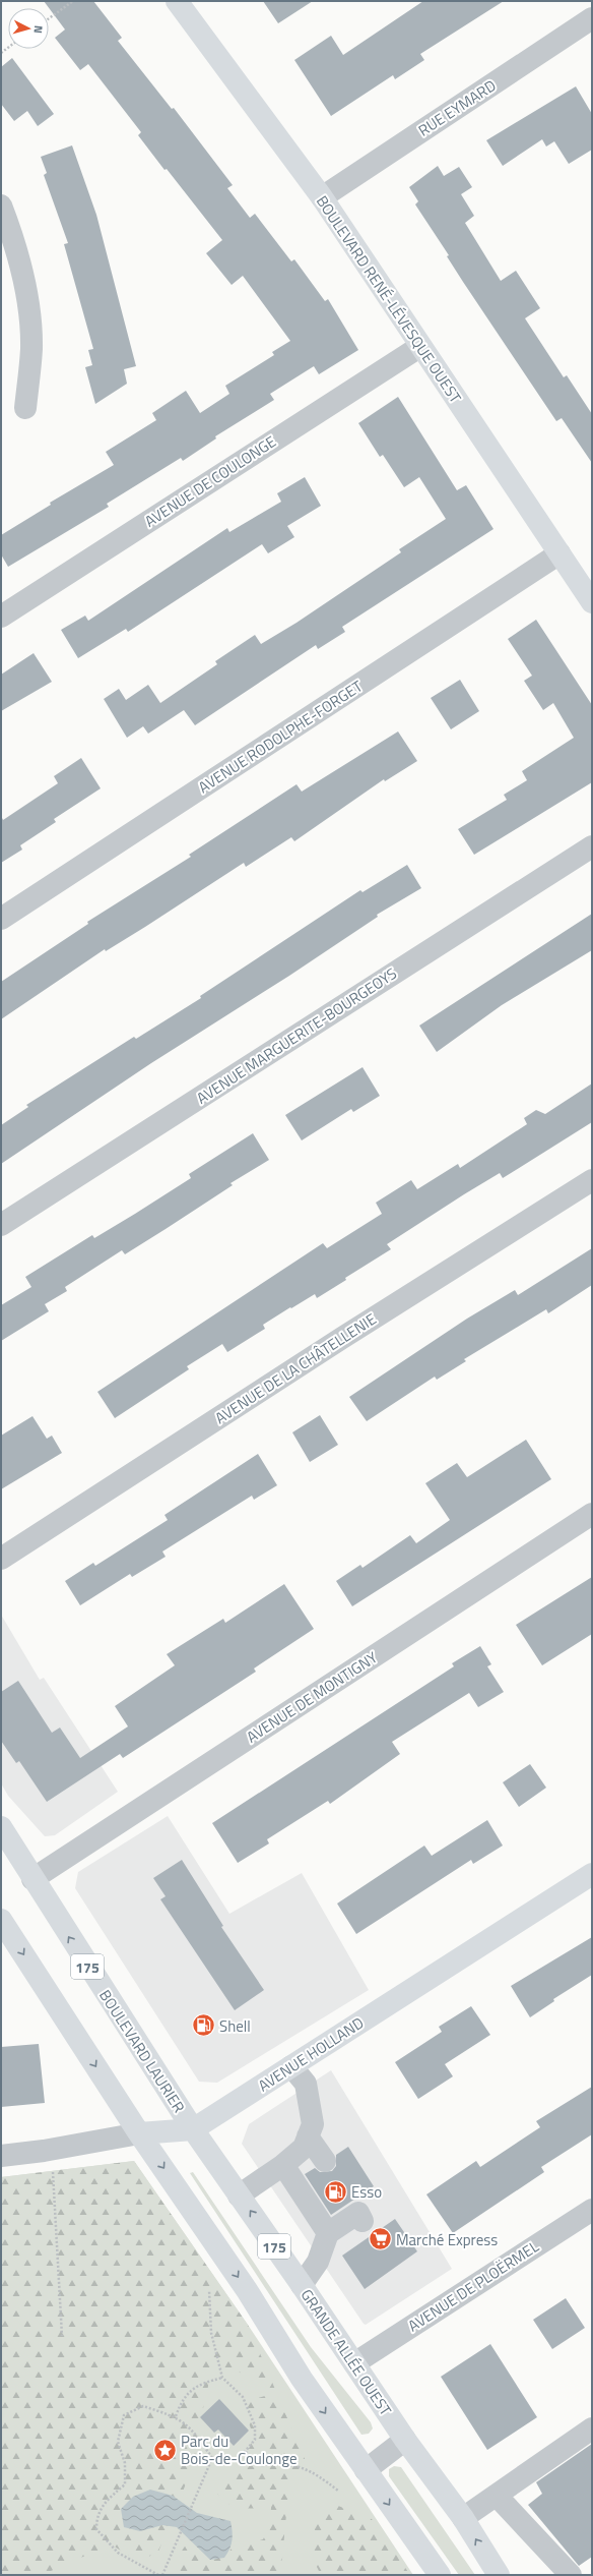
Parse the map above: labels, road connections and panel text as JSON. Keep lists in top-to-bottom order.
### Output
{
  "streets": {
    "main road": [
      "BOULEVARD RENÉ-LÉVESQUE OUEST",
      "175",
      "BOULEVARD LAURIER",
      "AVENUE HOLLAND",
      "GRANDE ALLÉE OUEST"
    ],
    "street": [
      "RUE EYMARD",
      "AVENUE DE COULONGE",
      "AVENUE RODOLPHE-FORGET",
      "AVENUE MARGUERITE-BOURGEOYS",
      "AVENUE DE LA CHÂTELLENIE",
      "AVENUE DE MONTIGNY",
      "AVENUE DE PLOËRMEL"
    ]
  },
  "crossings": [
    ["RUE EYMARD", "BOULEVARD RENÉ-LÉVESQUE OUEST"],
    ["BOULEVARD RENÉ-LÉVESQUE OUEST", "AVENUE DE COULONGE"],
    ["BOULEVARD RENÉ-LÉVESQUE OUEST", "AVENUE RODOLPHE-FORGET"],
    ["AVENUE DE MONTIGNY", "BOULEVARD LAURIER"],
    ["BOULEVARD LAURIER", "AVENUE HOLLAND"],
    ["BOULEVARD LAURIER", "GRANDE ALLÉE OUEST"],
    ["AVENUE HOLLAND", "GRANDE ALLÉE OUEST"],
    ["AVENUE DE PLOËRMEL", "GRANDE ALLÉE OUEST"]
  ],
  "places": {
    "fuel station": ["Shell", "Esso"],
    "supermarket": ["Marché Express"],
    "place": ["Parc du Bois-de-Coulonge"]
  },
  "north": "right"
}
